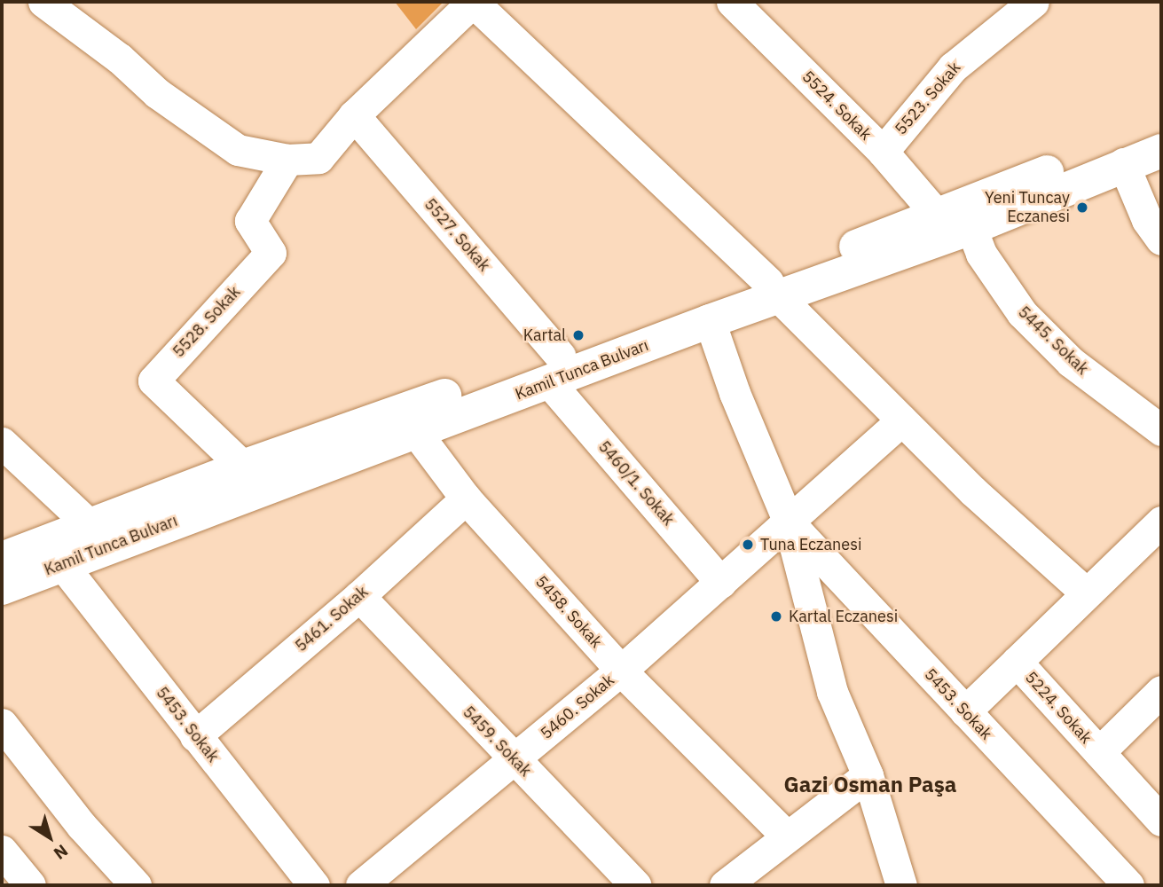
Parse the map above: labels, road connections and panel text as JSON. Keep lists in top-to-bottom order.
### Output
{
  "streets": {
    "main road": ["Kamil Tunca Bulvarı"],
    "street": [
      "5523. Sokak",
      "5524. Sokak",
      "5527. Sokak",
      "5528. Sokak",
      "5445. Sokak",
      "5460/1. Sokak",
      "5458. Sokak",
      "5461. Sokak",
      "5453. Sokak",
      "5460. Sokak",
      "5224. Sokak",
      "5459. Sokak"
    ]
  },
  "crossings": [
    ["5523. Sokak", "5524. Sokak"],
    ["5524. Sokak", "Kamil Tunca Bulvarı"],
    ["5527. Sokak", "Kamil Tunca Bulvarı"],
    ["5527. Sokak", "5460/1. Sokak"],
    ["5528. Sokak", "Kamil Tunca Bulvarı"],
    ["5445. Sokak", "Kamil Tunca Bulvarı"],
    ["Kamil Tunca Bulvarı", "5460/1. Sokak"],
    ["Kamil Tunca Bulvarı", "5458. Sokak"],
    ["Kamil Tunca Bulvarı", "5453. Sokak"],
    ["5460/1. Sokak", "5460. Sokak"],
    ["5458. Sokak", "5461. Sokak"],
    ["5458. Sokak", "5460. Sokak"],
    ["5461. Sokak", "5453. Sokak"],
    ["5461. Sokak", "5459. Sokak"],
    ["5453. Sokak", "5460. Sokak"],
    ["5460. Sokak", "5459. Sokak"]
  ],
  "districts": ["Gazi Osman Paşa"],
  "places": [
    "Yeni Tuncay Eczanesi",
    "Kartal",
    "Tuna Eczanesi",
    "Kartal Eczanesi"
  ],
  "north": "bottom right"
}
